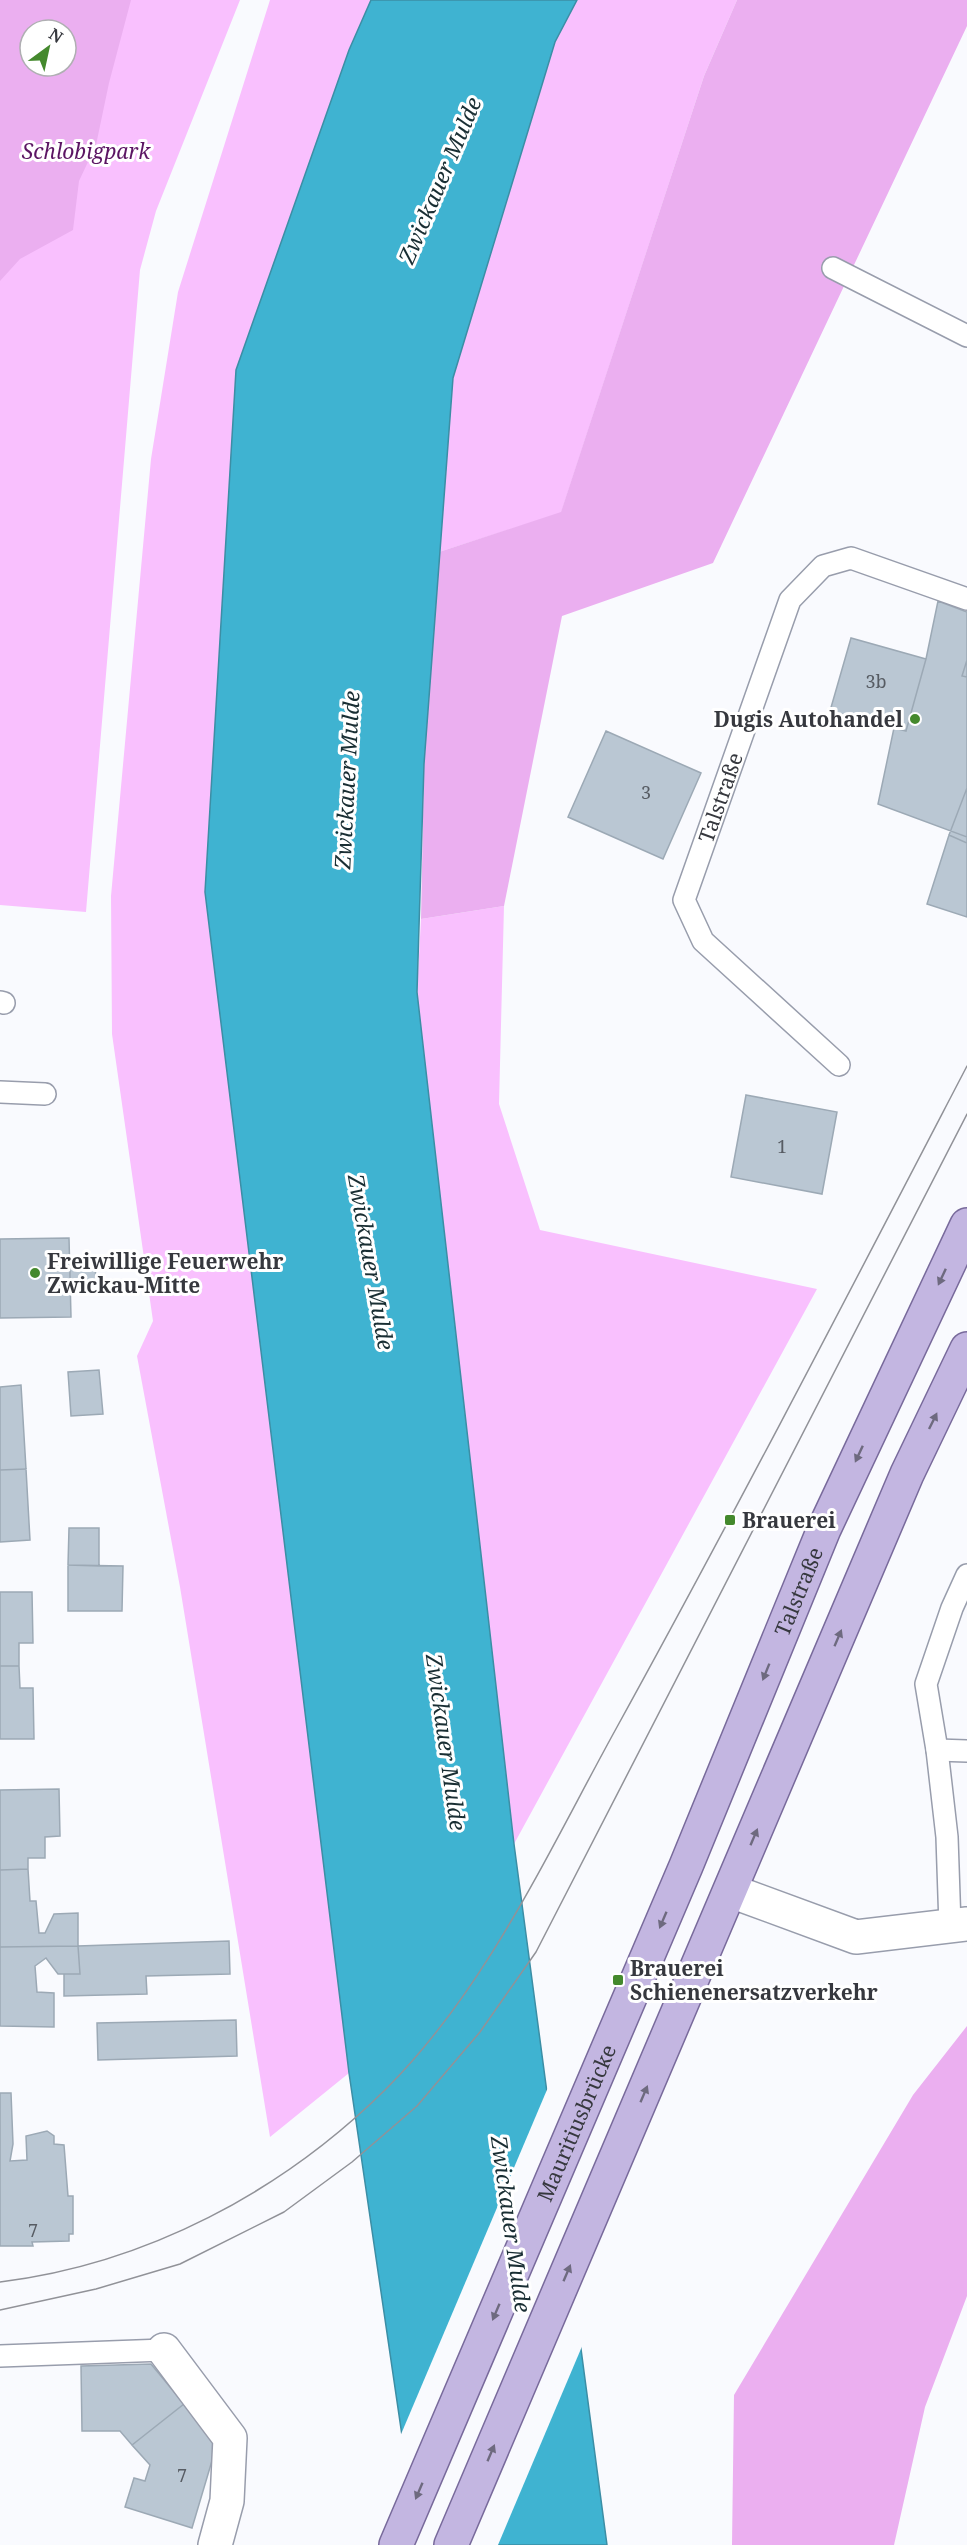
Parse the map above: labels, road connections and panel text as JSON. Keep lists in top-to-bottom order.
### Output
{
  "streets": {
    "main road": ["Talstraße", "Mauritiusbrücke"]
  },
  "crossings": [
    ["Talstraße", "Mauritiusbrücke"]
  ],
  "one_way": ["Talstraße"],
  "water": ["Zwickauer Mulde"],
  "parks": ["Schlobigpark"],
  "places": {
    "other": ["Dugis Autohandel", "Freiwillige Feuerwehr Zwickau-Mitte"],
    "transit": ["Brauerei", "Brauerei Schienenersatzverkehr"]
  },
  "house_numbers": [
    "3b",
    "3",
    "1",
    "7",
    "7"
  ],
  "north": "top right"
}
